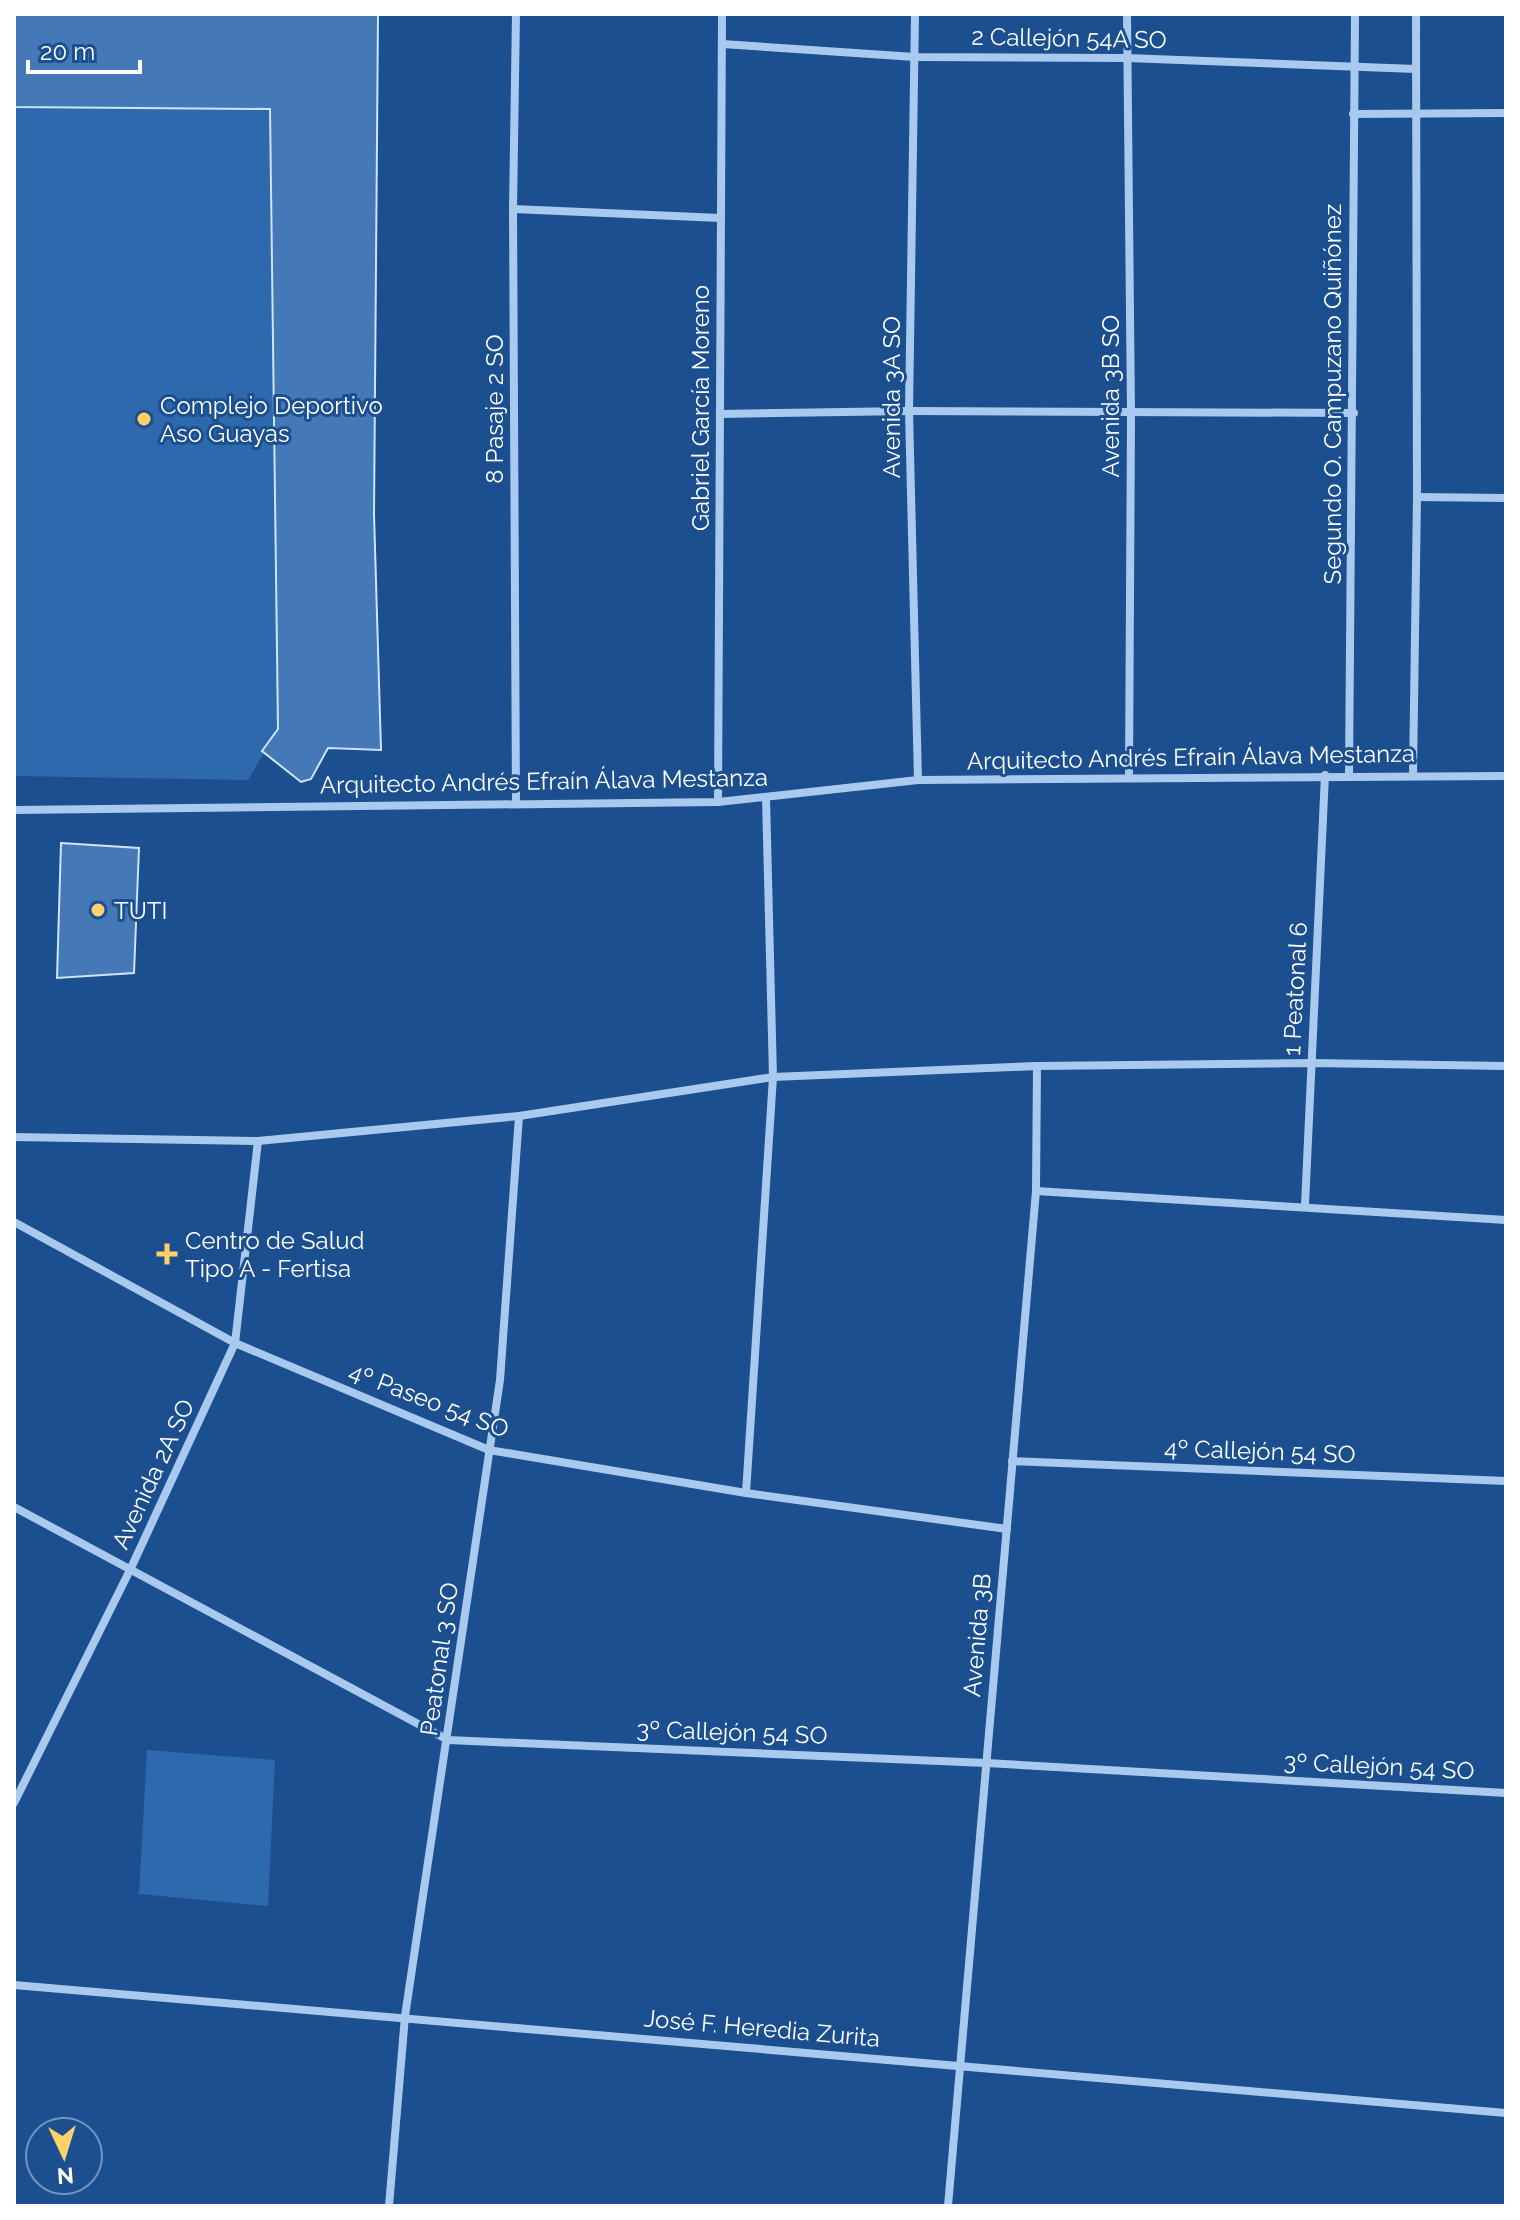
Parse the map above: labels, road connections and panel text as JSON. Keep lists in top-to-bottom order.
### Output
{
  "streets": {
    "street": [
      "2 Callejón 54A SO",
      "Segundo O. Campuzano Quiñónez",
      "Avenida 3B SO",
      "Avenida 3A SO",
      "Gabriel García Moreno",
      "8 Pasaje 2 SO",
      "Arquitecto Andrés Efraín Álava Mestanza",
      "1 Peatonal 6",
      "4º Paseo 54 SO",
      "4º Callejón 54 SO",
      "Avenida 2A SO",
      "Avenida 3B",
      "Peatonal 3 SO",
      "3º Callejón 54 SO",
      "José F. Heredia Zurita"
    ]
  },
  "crossings": [
    ["2 Callejón 54A SO", "Segundo O. Campuzano Quiñónez"],
    ["2 Callejón 54A SO", "Avenida 3B SO"],
    ["2 Callejón 54A SO", "Avenida 3A SO"],
    ["2 Callejón 54A SO", "Gabriel García Moreno"],
    ["Segundo O. Campuzano Quiñónez", "Arquitecto Andrés Efraín Álava Mestanza"],
    ["Avenida 3B SO", "Arquitecto Andrés Efraín Álava Mestanza"],
    ["Avenida 3A SO", "Arquitecto Andrés Efraín Álava Mestanza"],
    ["Gabriel García Moreno", "Arquitecto Andrés Efraín Álava Mestanza"],
    ["8 Pasaje 2 SO", "Arquitecto Andrés Efraín Álava Mestanza"],
    ["Arquitecto Andrés Efraín Álava Mestanza", "1 Peatonal 6"],
    ["4º Paseo 54 SO", "Avenida 2A SO"],
    ["4º Paseo 54 SO", "Avenida 3B"],
    ["4º Paseo 54 SO", "Peatonal 3 SO"],
    ["4º Callejón 54 SO", "Avenida 3B"],
    ["Avenida 2A SO", "3º Callejón 54 SO"],
    ["Avenida 3B", "3º Callejón 54 SO"],
    ["Avenida 3B", "José F. Heredia Zurita"],
    ["Peatonal 3 SO", "3º Callejón 54 SO"],
    ["Peatonal 3 SO", "José F. Heredia Zurita"]
  ],
  "places": {
    "other": ["Complejo Deportivo Aso Guayas", "TUTI"],
    "health": ["Centro de Salud Tipo A - Fertisa"]
  },
  "scale_bar": "20 m",
  "north": "bottom"
}
